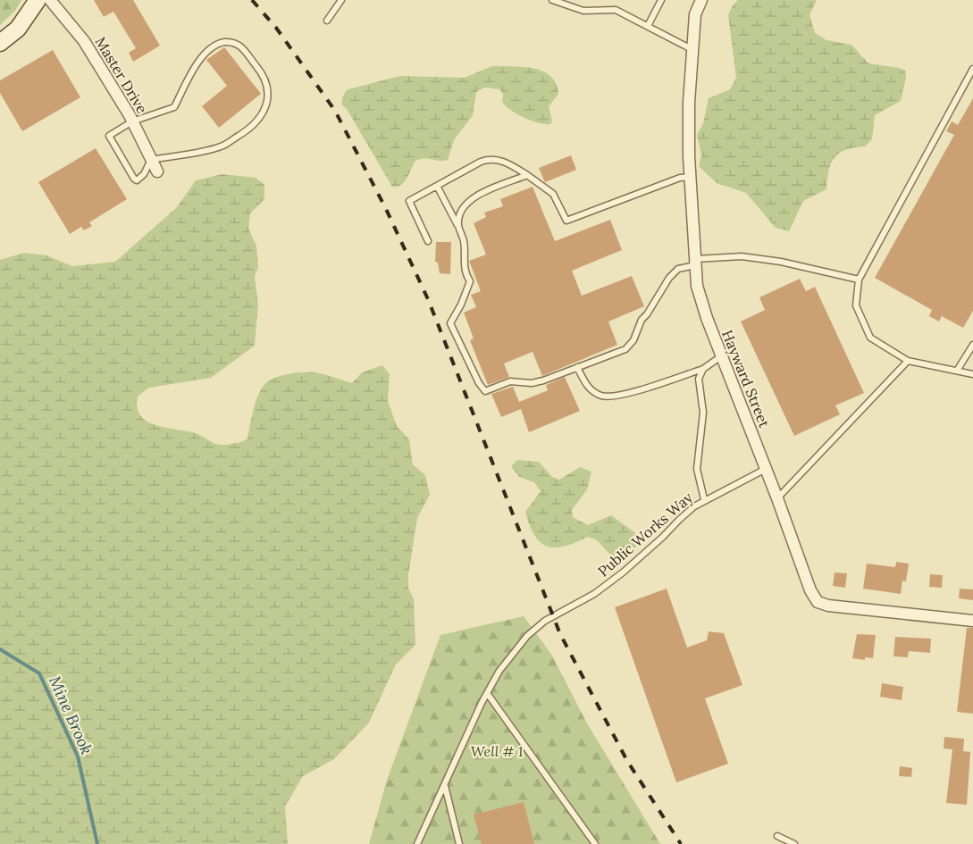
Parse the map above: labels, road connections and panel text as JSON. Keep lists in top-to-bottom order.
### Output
{
  "streets": {
    "street": ["Master Drive", "Hayward Street"],
    "lane": ["Public Works Way"]
  },
  "crossings": [
    ["Hayward Street", "Public Works Way"]
  ],
  "water": ["Mine Brook"],
  "parks": ["Well # 1"]
}
